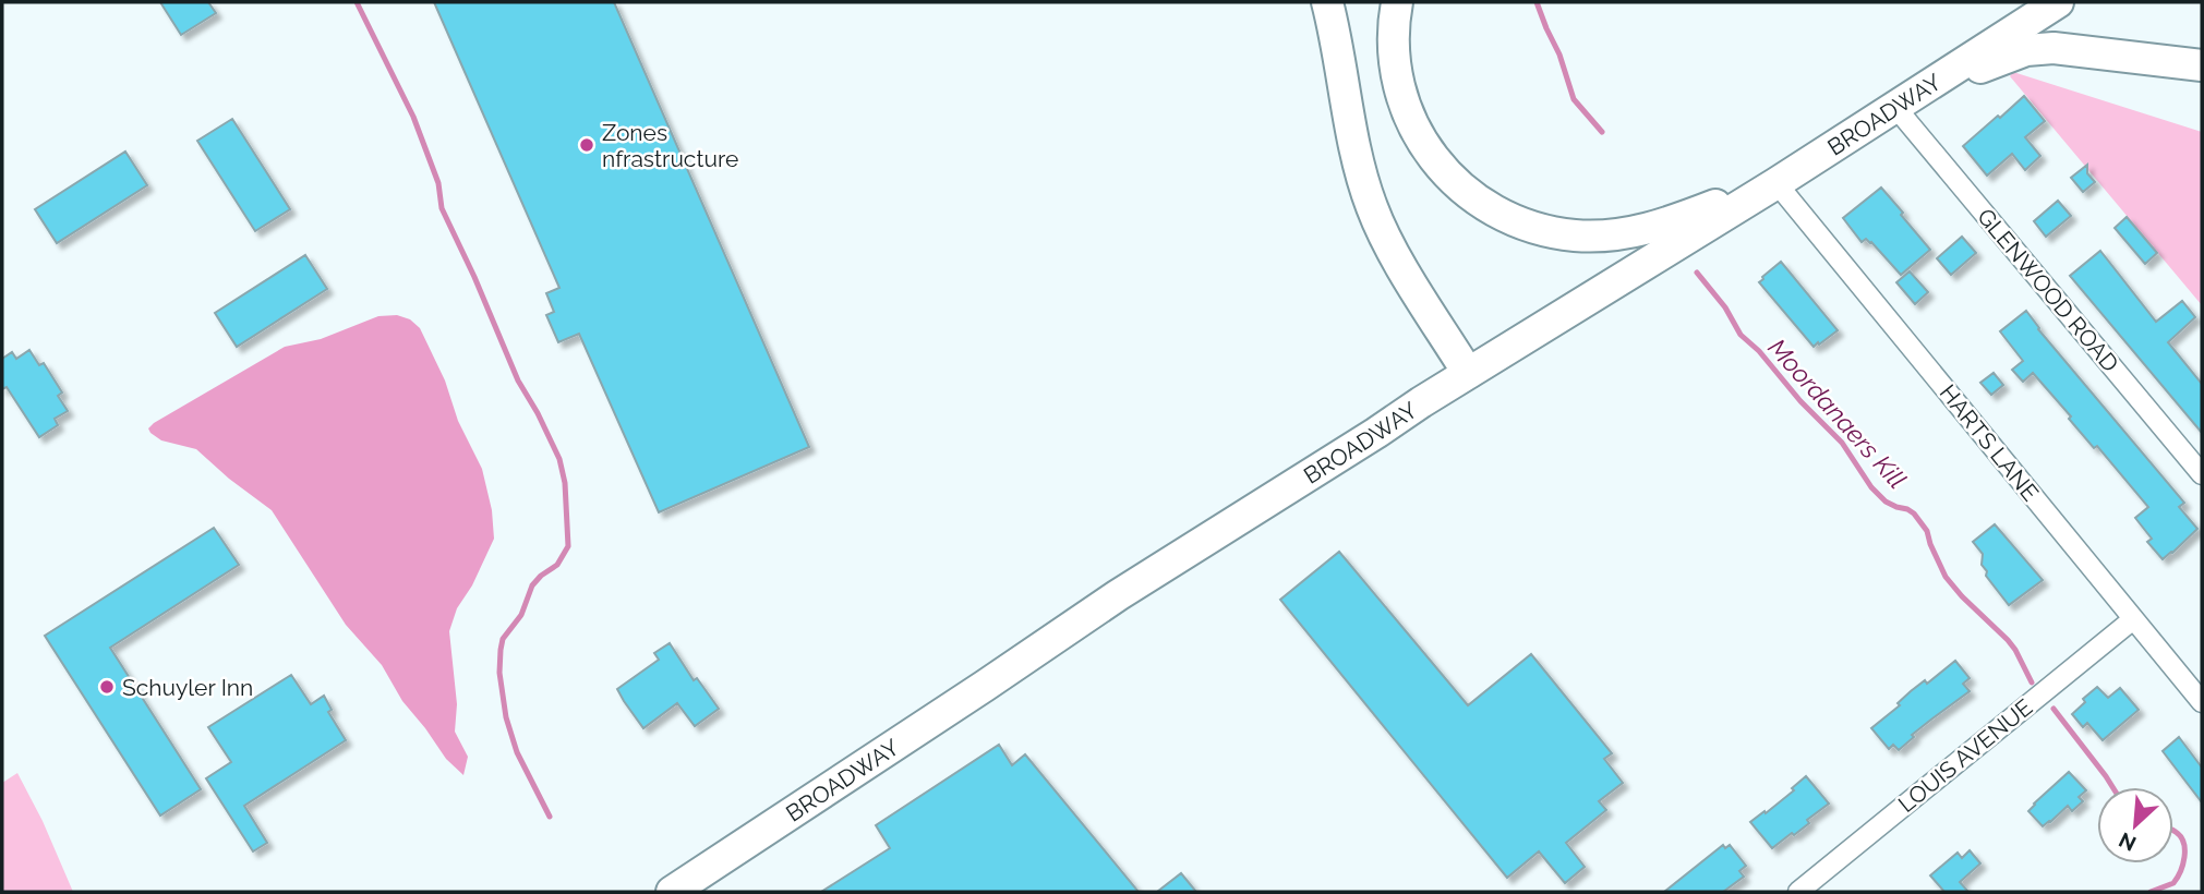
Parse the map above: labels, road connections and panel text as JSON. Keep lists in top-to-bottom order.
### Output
{
  "streets": {
    "main road": ["BROADWAY"],
    "street": ["GLENWOOD ROAD", "HARTS LANE", "LOUIS AVENUE"]
  },
  "crossings": [
    ["BROADWAY", "GLENWOOD ROAD"],
    ["BROADWAY", "HARTS LANE"],
    ["HARTS LANE", "LOUIS AVENUE"]
  ],
  "water": ["Moordanaers Kill"],
  "places": ["Zones nfrastructure", "Schuyler Inn"],
  "north": "bottom left"
}
